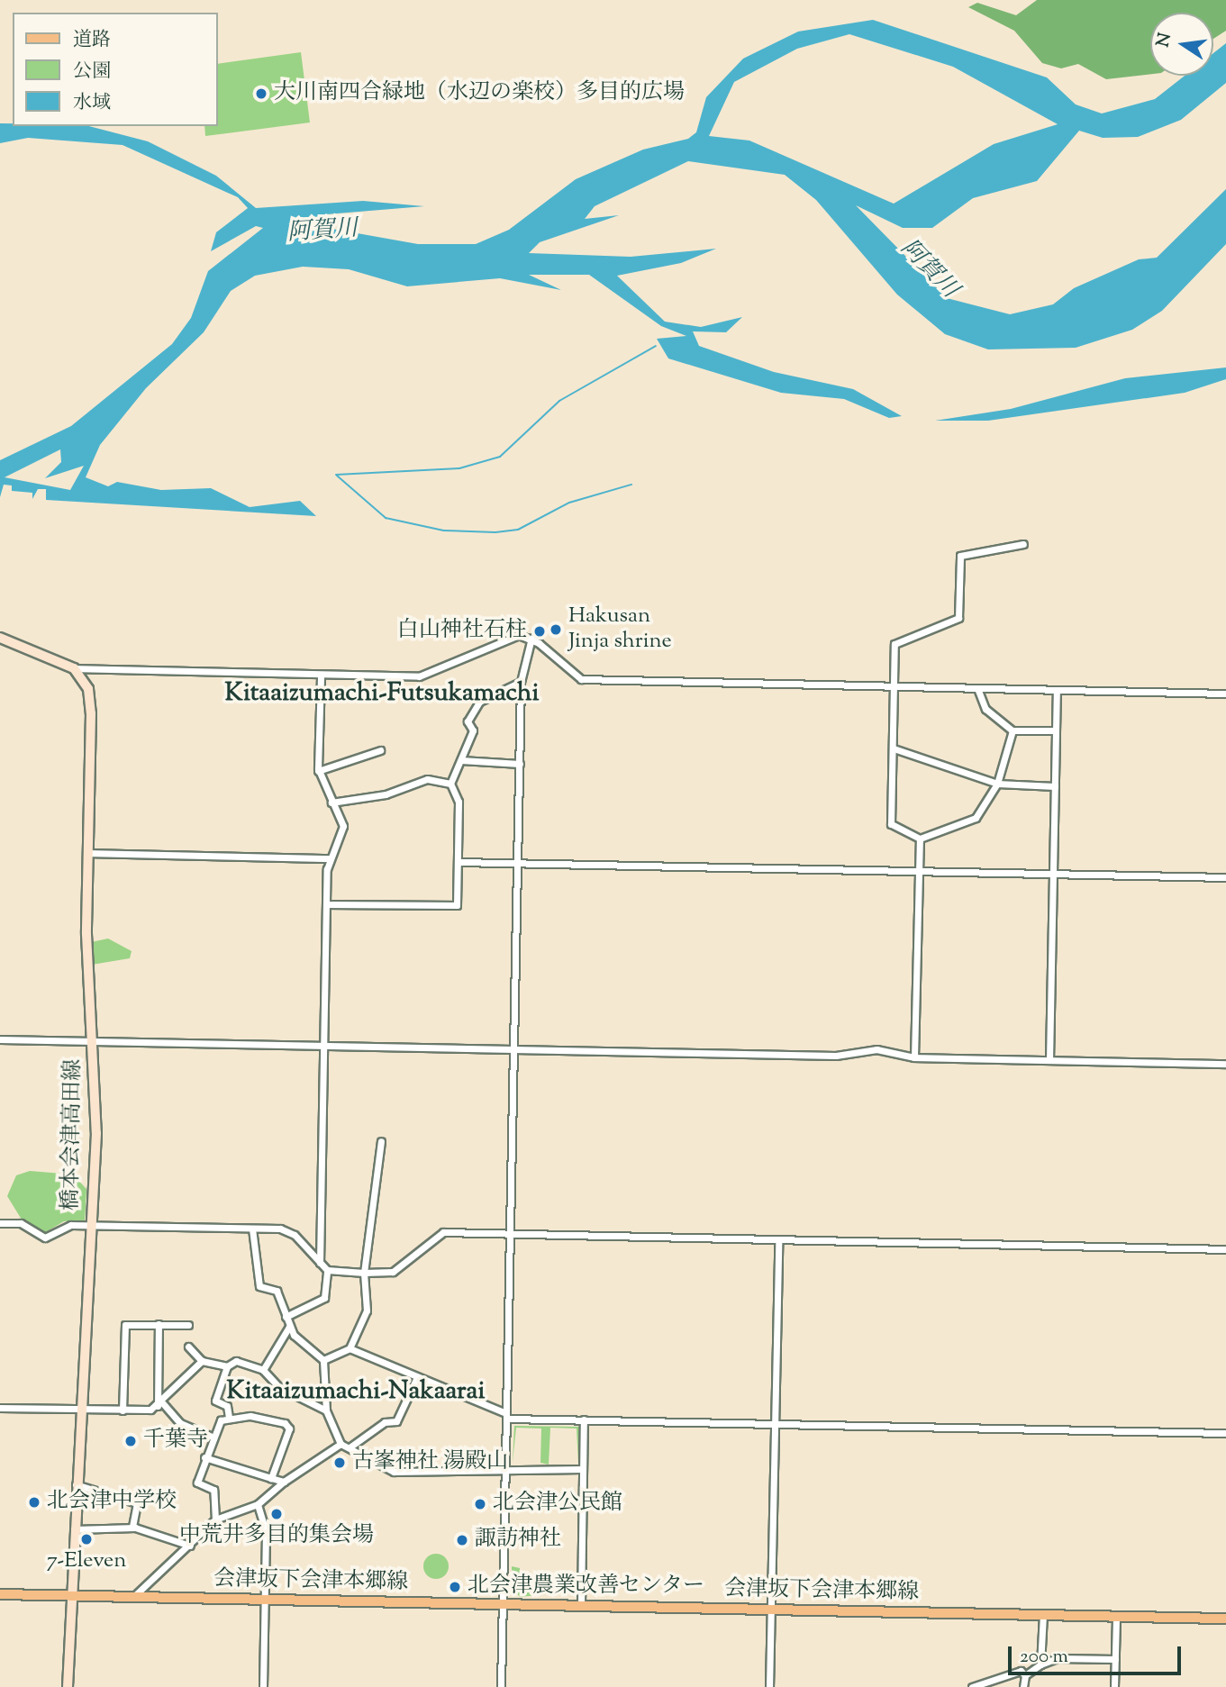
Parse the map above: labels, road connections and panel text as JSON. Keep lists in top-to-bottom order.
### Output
{
  "streets": {
    "main road": ["橋本会津高田線", "会津坂下会津本郷線"]
  },
  "crossings": [
    ["橋本会津高田線", "会津坂下会津本郷線"]
  ],
  "districts": ["Kitaaizumachi-Futsukamachi", "Kitaaizumachi-Nakaarai"],
  "water": ["阿賀川"],
  "places": [
    "大川南四合緑地（水辺の楽校）多目的広場",
    "Hakusan Jinja shrine",
    "白山神社石柱",
    "千葉寺",
    "古峯神社 湯殿山",
    "北会津中学校",
    "北会津公民館",
    "中荒井多目的集会場",
    "7-Eleven",
    "諏訪神社",
    "北会津農業改善センター"
  ],
  "legend": ["道路", "公園", "水域"],
  "scale_bar": "200 m",
  "north": "left"
}
